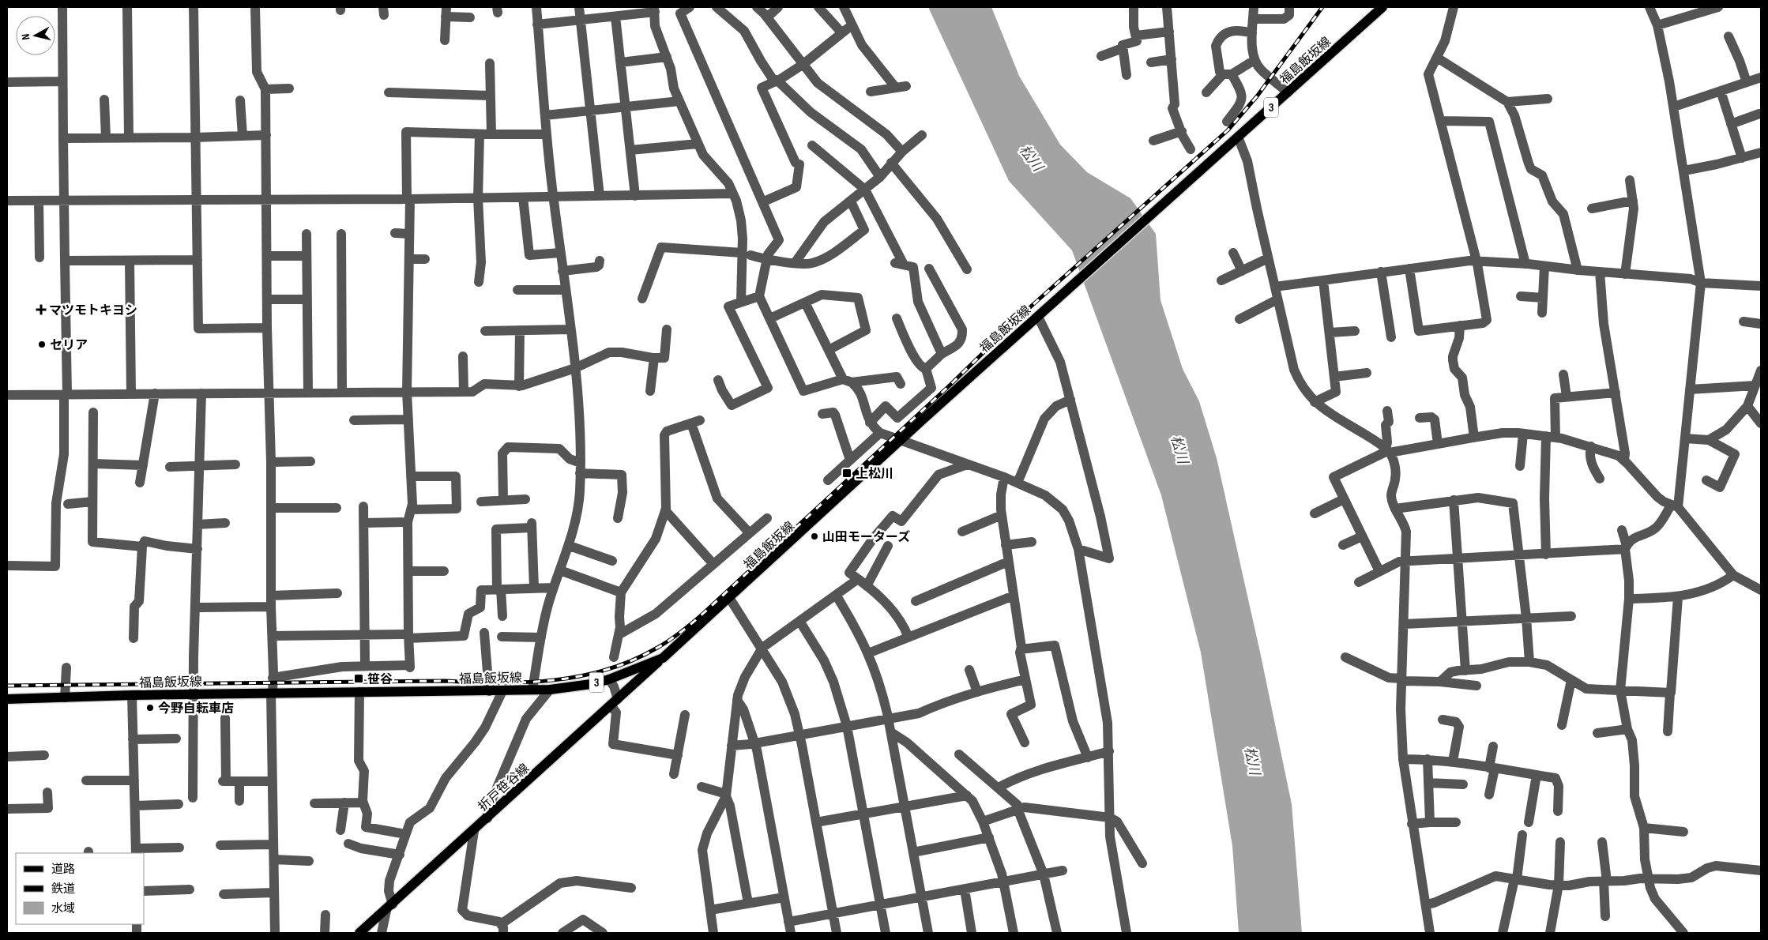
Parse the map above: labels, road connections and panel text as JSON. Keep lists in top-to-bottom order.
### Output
{
  "streets": {
    "main road": ["福島飯坂線", "3", "折戸笹谷線"]
  },
  "crossings": [
    ["福島飯坂線", "折戸笹谷線"]
  ],
  "water": ["松川"],
  "places": {
    "health": ["マツモトキヨシ"],
    "other": ["セリア", "山田モーターズ", "今野自転車店"],
    "transit": ["上松川", "笹谷"]
  },
  "legend": ["道路", "鉄道", "水域"],
  "north": "left"
}
